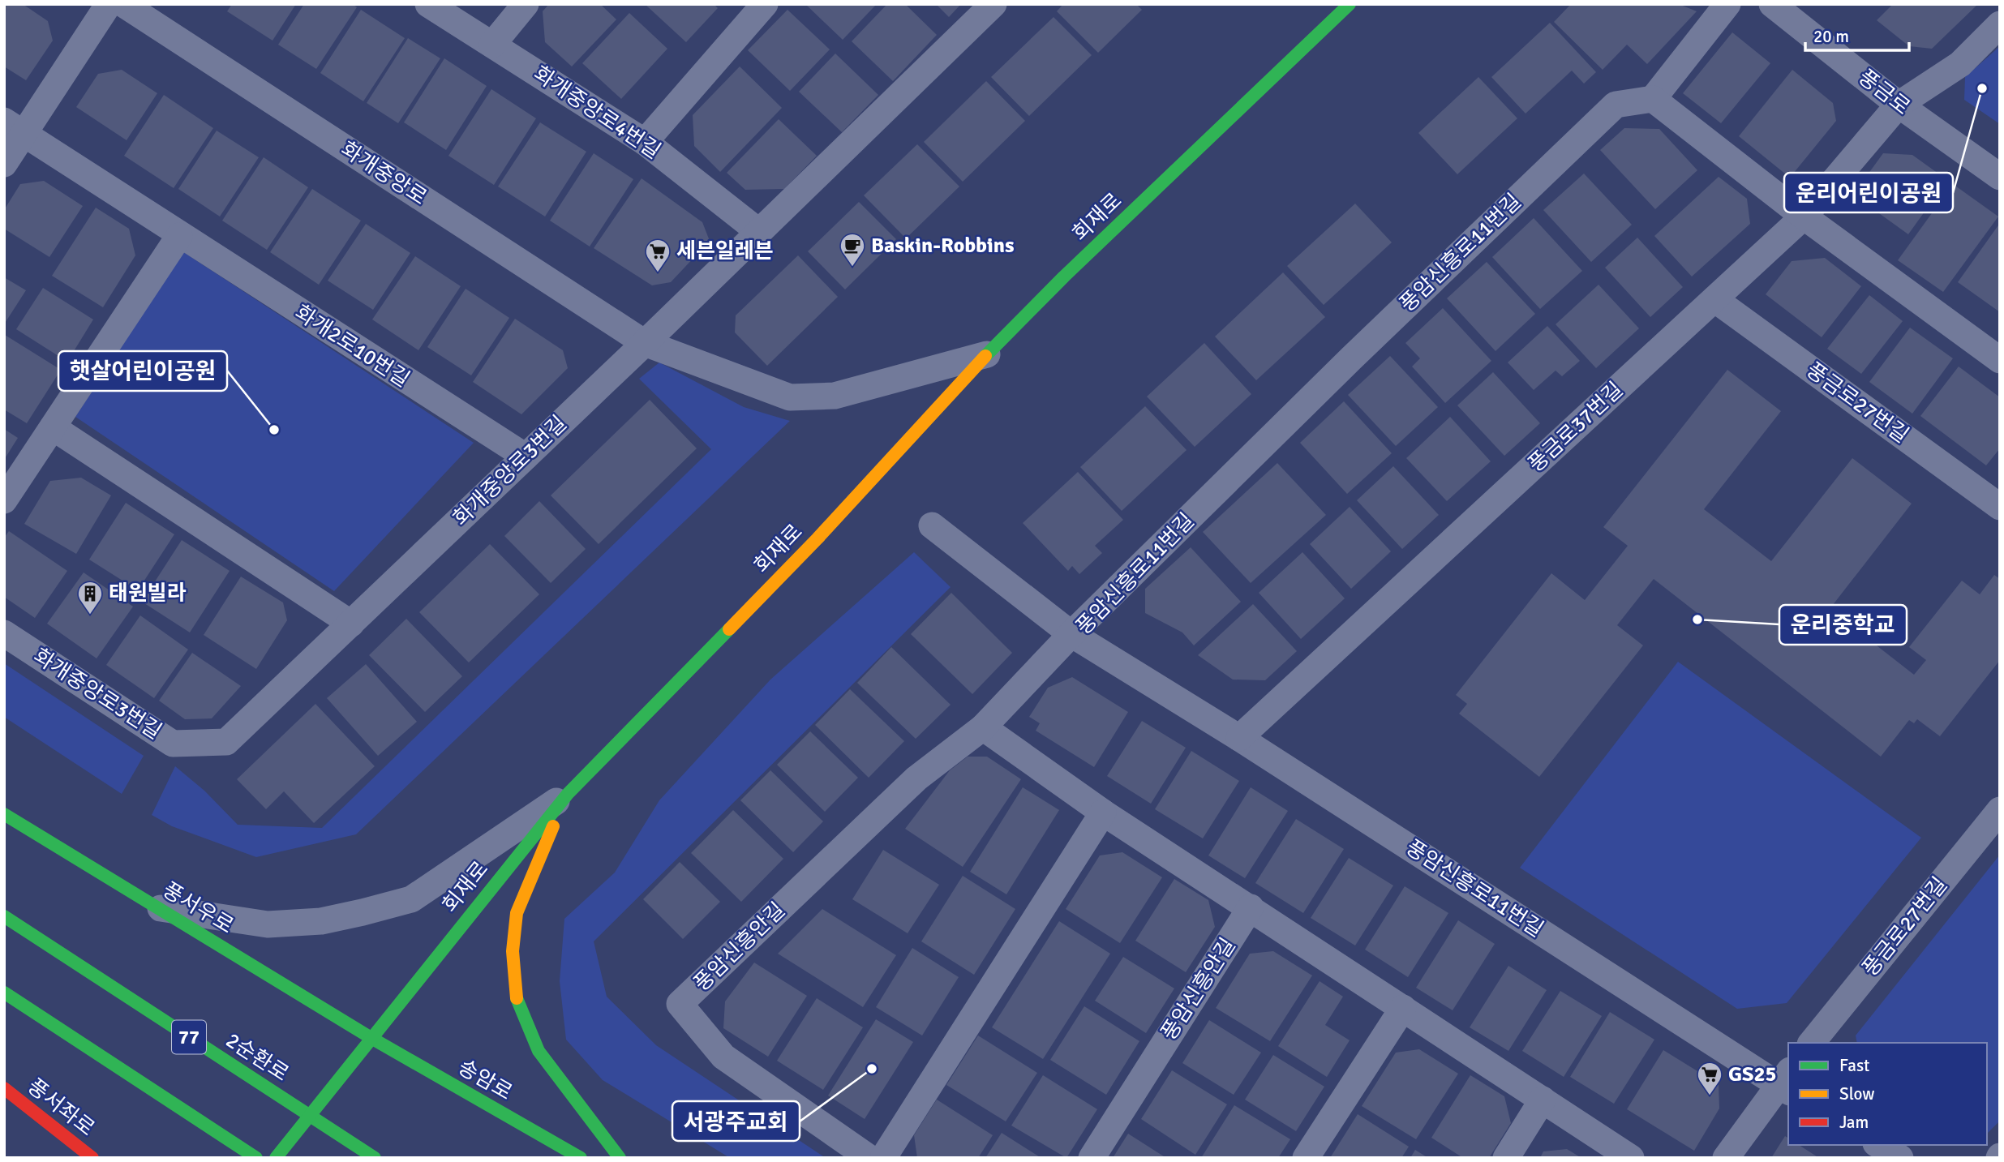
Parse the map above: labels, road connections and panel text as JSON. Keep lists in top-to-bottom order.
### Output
{
  "streets": {
    "main road": [
      "회재로",
      "풍서우로",
      "77",
      "2순환로",
      "송암로",
      "풍서좌로"
    ],
    "street": [
      "풍금로",
      "화개중앙로4번길",
      "화개중앙로",
      "풍암신흥로11번길",
      "화개2로10번길",
      "풍금로27번길",
      "풍금로37번길",
      "화개중앙로3번길",
      "풍암신흥안길"
    ]
  },
  "crossings": [
    ["풍금로", "풍금로37번길"],
    ["화개중앙로", "회재로"],
    ["화개중앙로", "화개중앙로3번길"],
    ["회재로", "풍서우로"],
    ["회재로", "송암로"],
    ["풍암신흥로11번길", "풍금로37번길"],
    ["풍암신흥로11번길", "풍암신흥안길"],
    ["화개2로10번길", "화개중앙로3번길"],
    ["풍금로27번길", "풍금로37번길"],
    ["풍서우로", "송암로"]
  ],
  "places": {
    "other": [
      "운리어린이공원",
      "햇살어린이공원",
      "운리중학교",
      "서광주교회"
    ],
    "cafe": ["Baskin-Robbins"],
    "supermarket": ["세븐일레븐", "GS25"],
    "building": ["태원빌라"]
  },
  "legend": ["Fast", "Slow", "Jam"],
  "scale_bar": "20 m"
}
